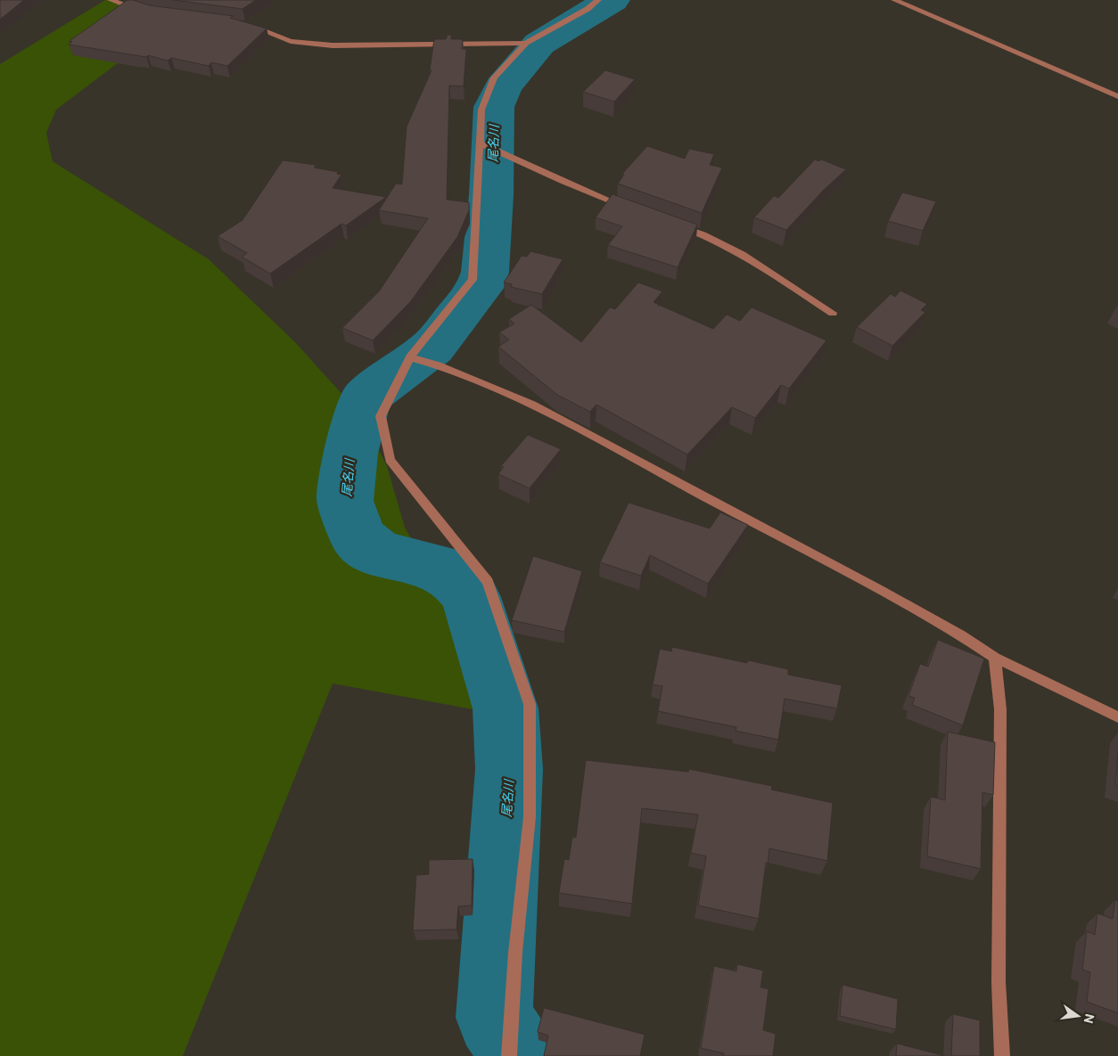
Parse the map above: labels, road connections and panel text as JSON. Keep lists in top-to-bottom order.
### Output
{
  "water": ["尾名川"],
  "north": "right"
}
